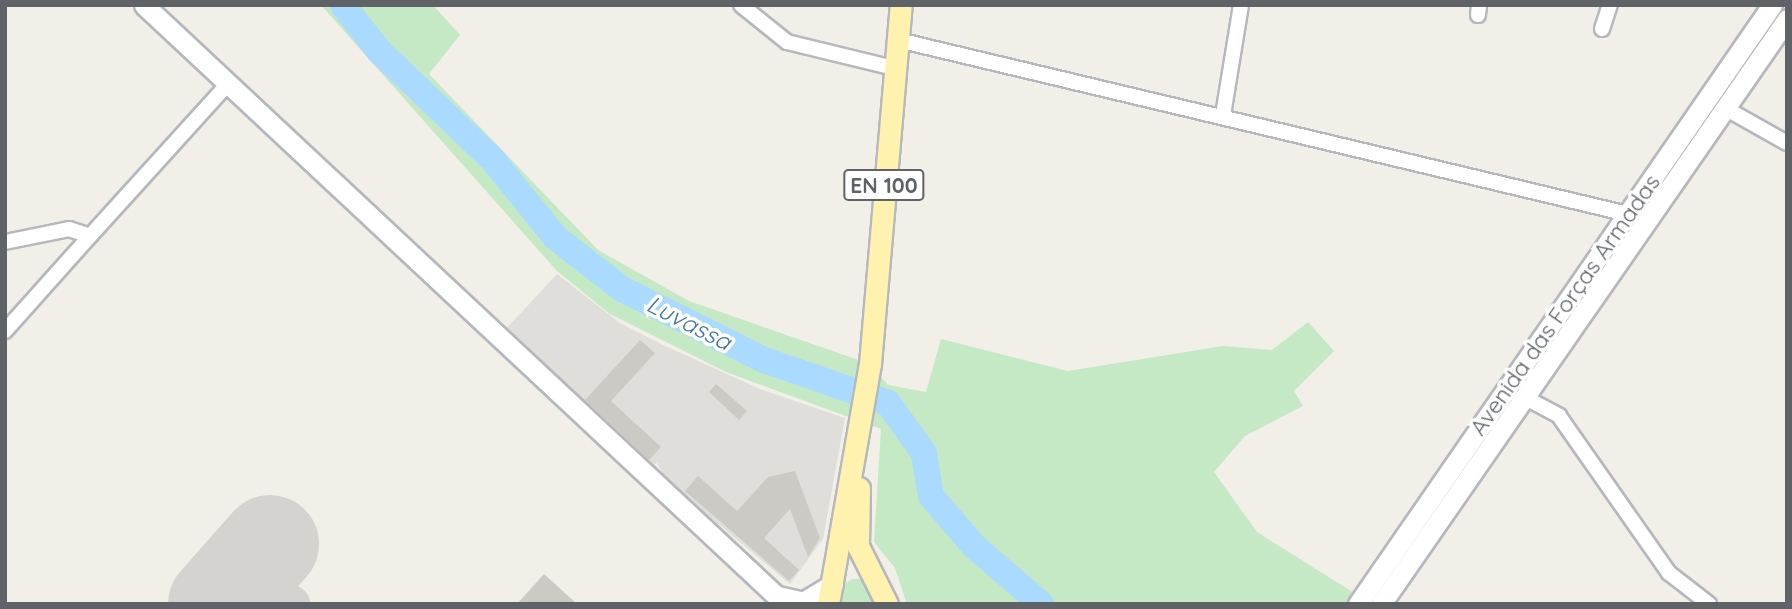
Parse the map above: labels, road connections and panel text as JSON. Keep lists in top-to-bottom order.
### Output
{
  "streets": {
    "main road": ["EN 100", "Avenida das Forças Armadas"]
  },
  "water": ["Luvassa"]
}
